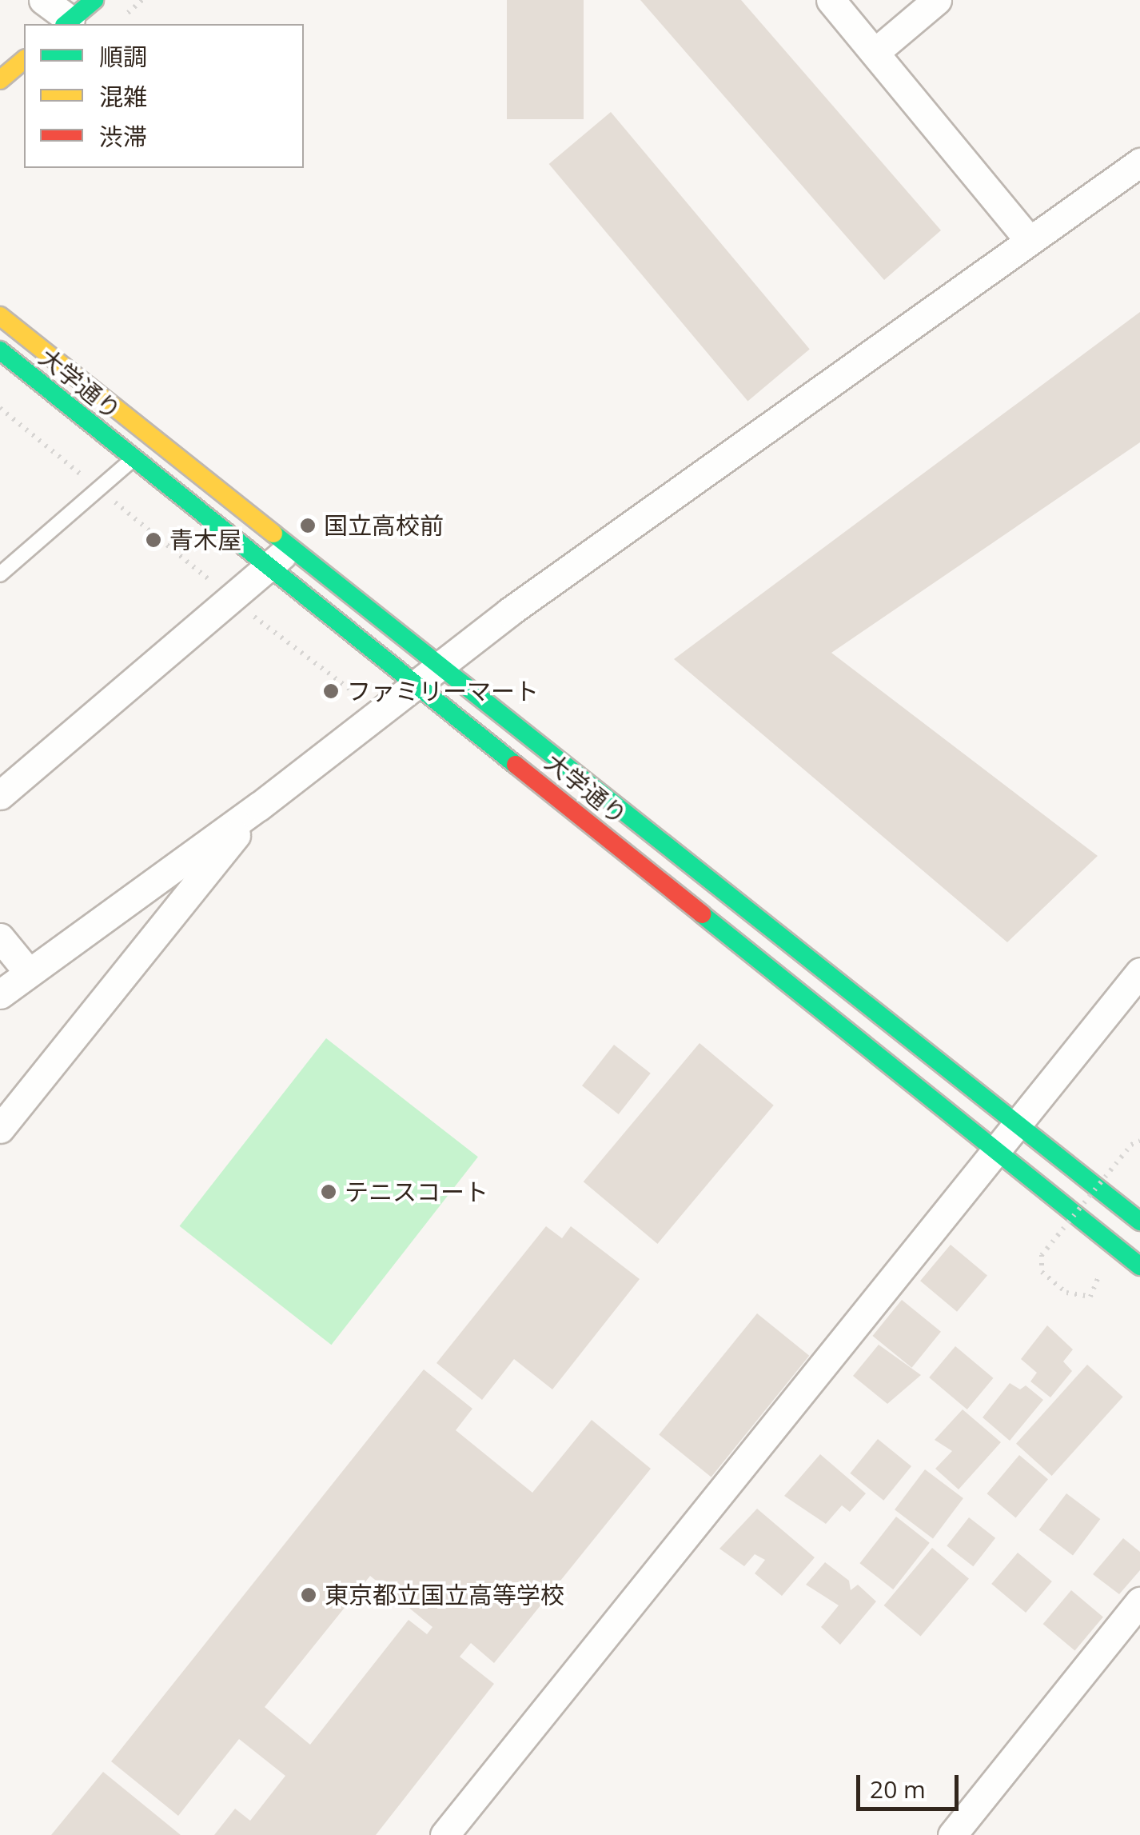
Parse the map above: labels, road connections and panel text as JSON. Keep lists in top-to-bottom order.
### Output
{
  "streets": {
    "main road": ["大学通り"]
  },
  "places": [
    "国立高校前",
    "青木屋",
    "ファミリーマート",
    "テニスコート",
    "東京都立国立高等学校"
  ],
  "legend": ["順調", "混雑", "渋滞"],
  "scale_bar": "20 m"
}
